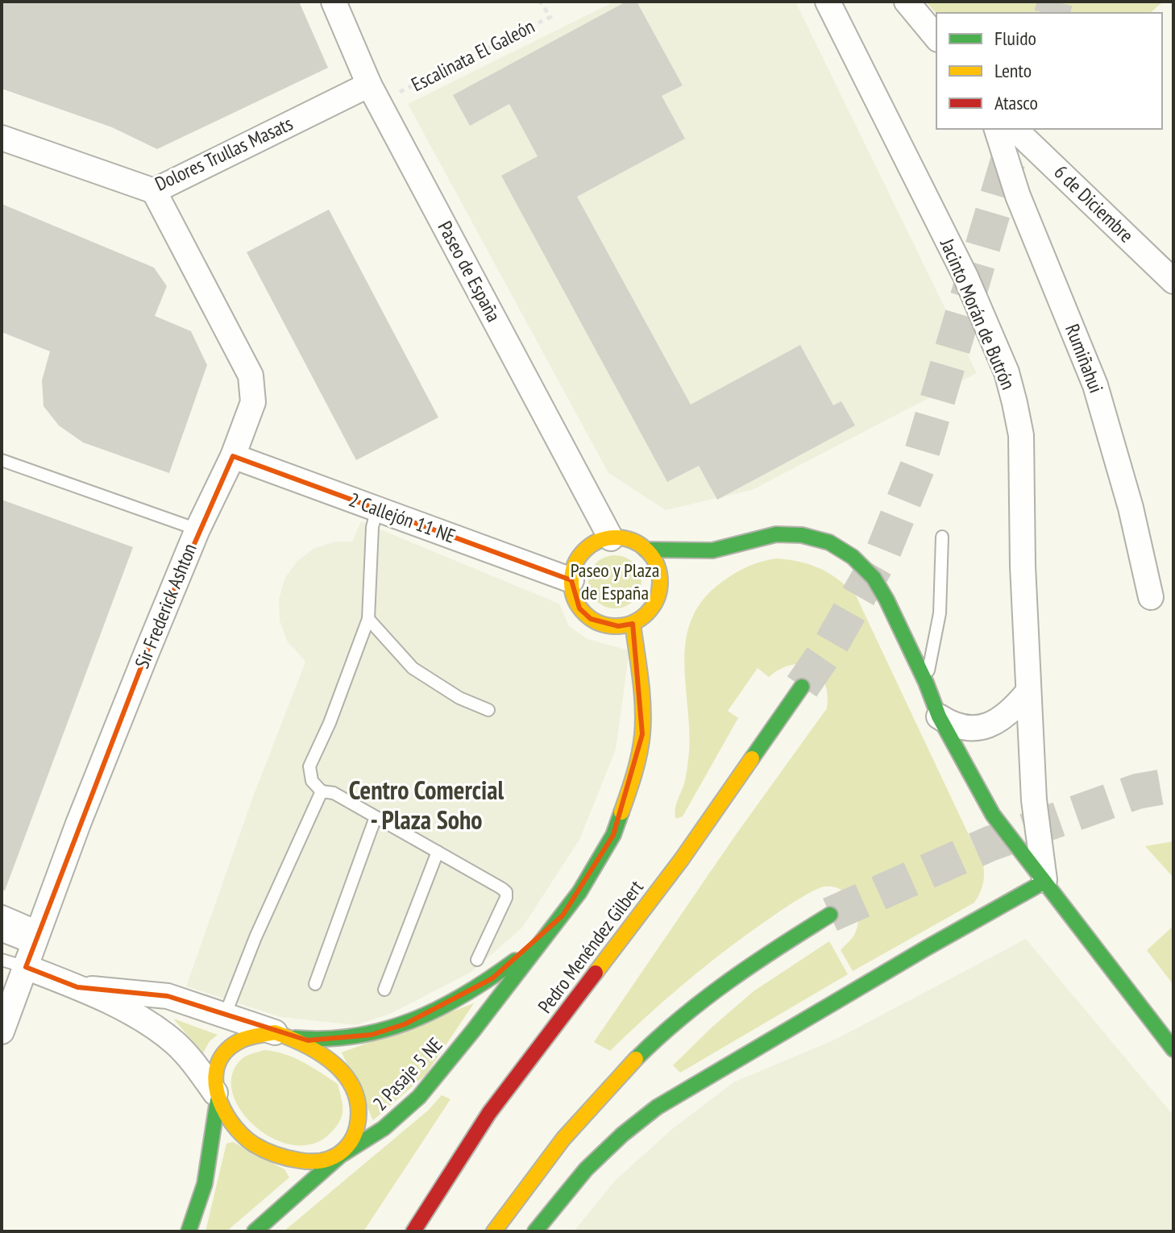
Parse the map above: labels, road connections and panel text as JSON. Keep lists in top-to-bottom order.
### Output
{
  "streets": {
    "street": [
      "Dolores Trullas Masats",
      "6 de Diciembre",
      "Paseo de España",
      "Jacinto Morán de Butrón",
      "Rumiñahui",
      "2 Callejón 11 NE",
      "Sir Frederick Ashton",
      "Pedro Menéndez Gilbert",
      "2 Pasaje 5 NE"
    ],
    "path": ["Escalinata El Galeón"]
  },
  "crossings": [
    ["Escalinata El Galeón", "Dolores Trullas Masats"],
    ["Escalinata El Galeón", "Paseo de España"],
    ["Dolores Trullas Masats", "Paseo de España"],
    ["Dolores Trullas Masats", "Sir Frederick Ashton"],
    ["Paseo de España", "2 Callejón 11 NE"],
    ["Paseo de España", "2 Pasaje 5 NE"],
    ["2 Callejón 11 NE", "Sir Frederick Ashton"],
    ["2 Callejón 11 NE", "2 Pasaje 5 NE"]
  ],
  "districts": ["Centro Comercial - Plaza Soho"],
  "parks": ["Paseo y Plaza de España"],
  "legend": ["Fluido", "Lento", "Atasco"]
}
